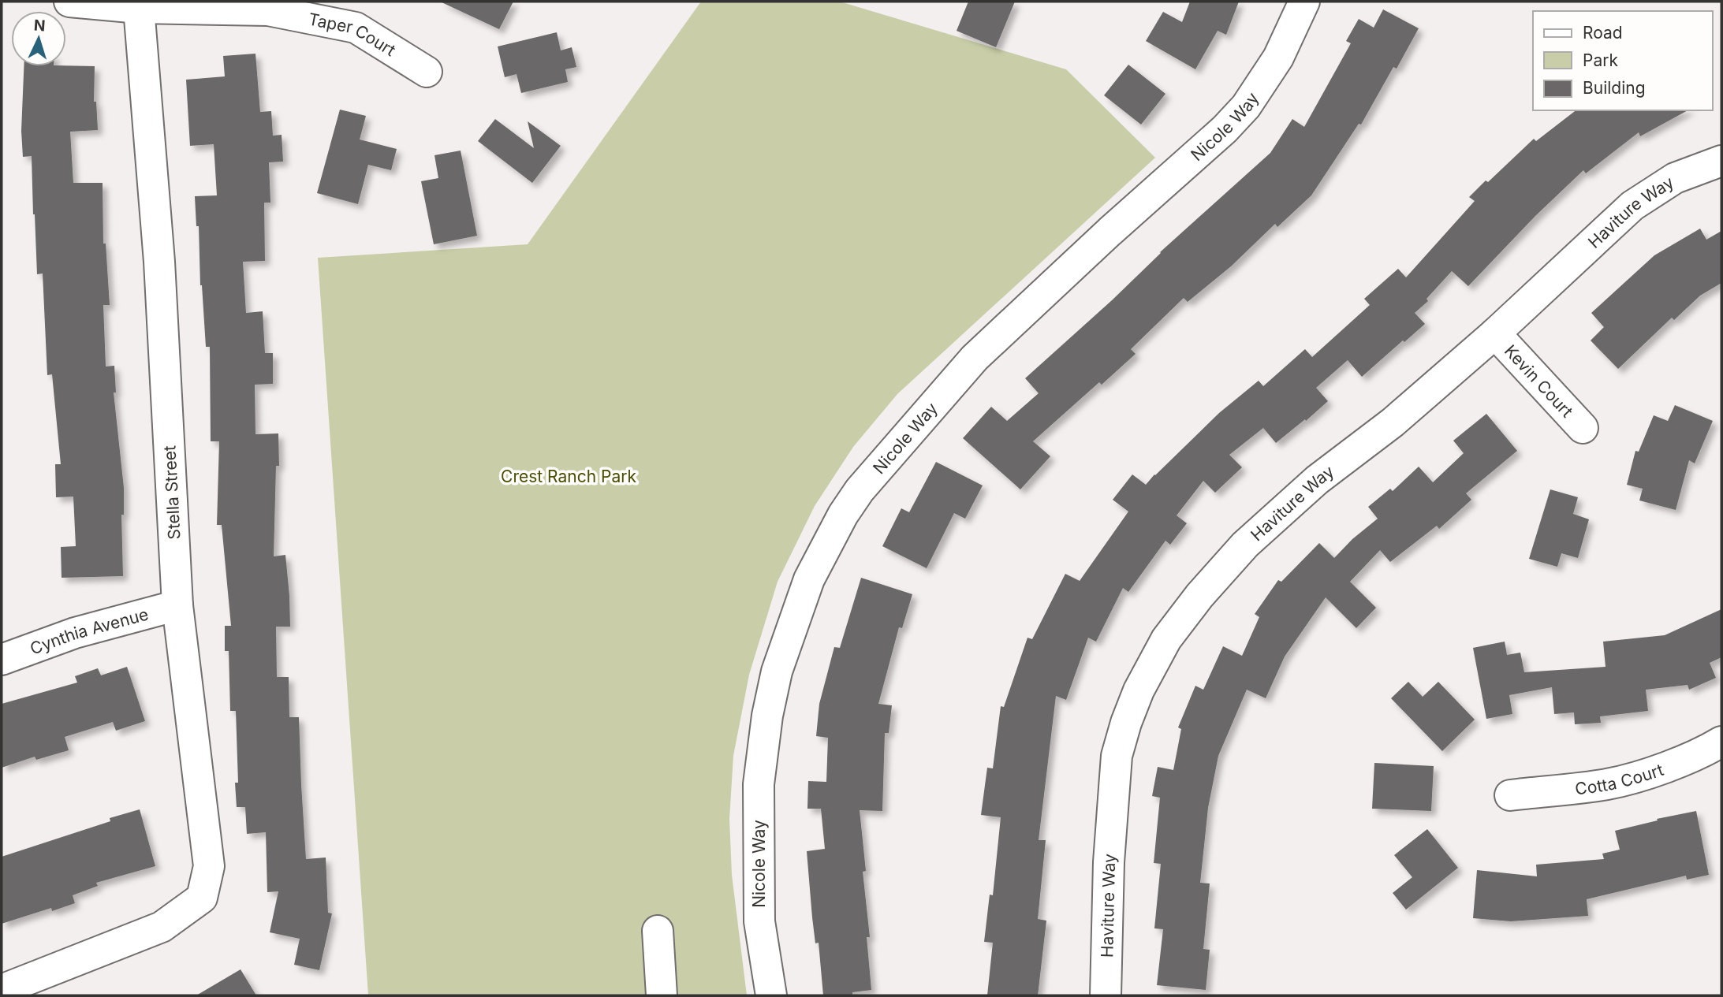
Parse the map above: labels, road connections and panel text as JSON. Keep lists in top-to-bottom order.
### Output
{
  "streets": {
    "street": [
      "Taper Court",
      "Nicole Way",
      "Haviture Way",
      "Kevin Court",
      "Stella Street",
      "Cynthia Avenue",
      "Cotta Court"
    ]
  },
  "crossings": [
    ["Taper Court", "Stella Street"],
    ["Haviture Way", "Kevin Court"],
    ["Stella Street", "Cynthia Avenue"]
  ],
  "parks": ["Crest Ranch Park"],
  "legend": ["Road", "Park", "Building"],
  "north": "top"
}
